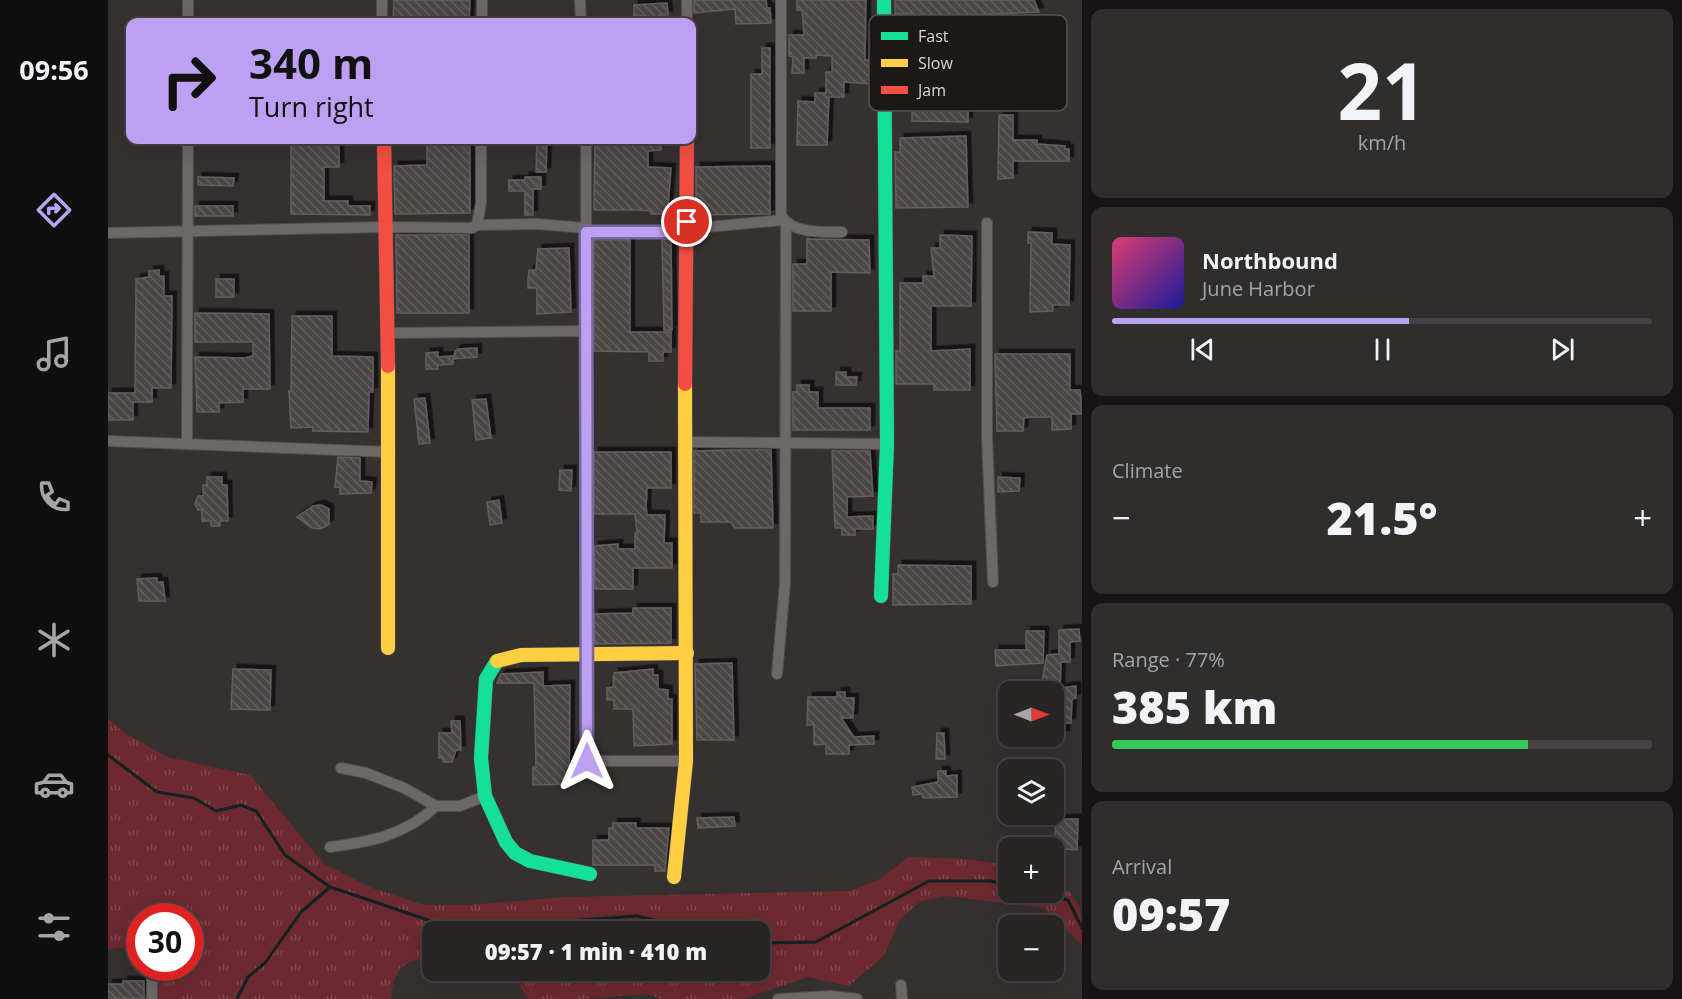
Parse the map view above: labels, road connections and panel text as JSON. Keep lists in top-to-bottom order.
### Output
{
  "legend": ["Fast", "Slow", "Jam"],
  "north": "right",
  "page": {
    "tabs": "09:56",
    "tile": [
      ["21", "km/h"],
      "Climate",
      ["Range · 77%", "385 km"],
      ["Arrival", "09:57"]
    ],
    "turn": ["340 m", "Turn right"],
    "song": ["Northbound", "June Harbor"],
    "heat": ["−", "21.5°", "+"],
    "map_buttons": ["+", "−"],
    "limit": "30",
    "trip": "09:57 · 1 min · 410 m"
  }
}
